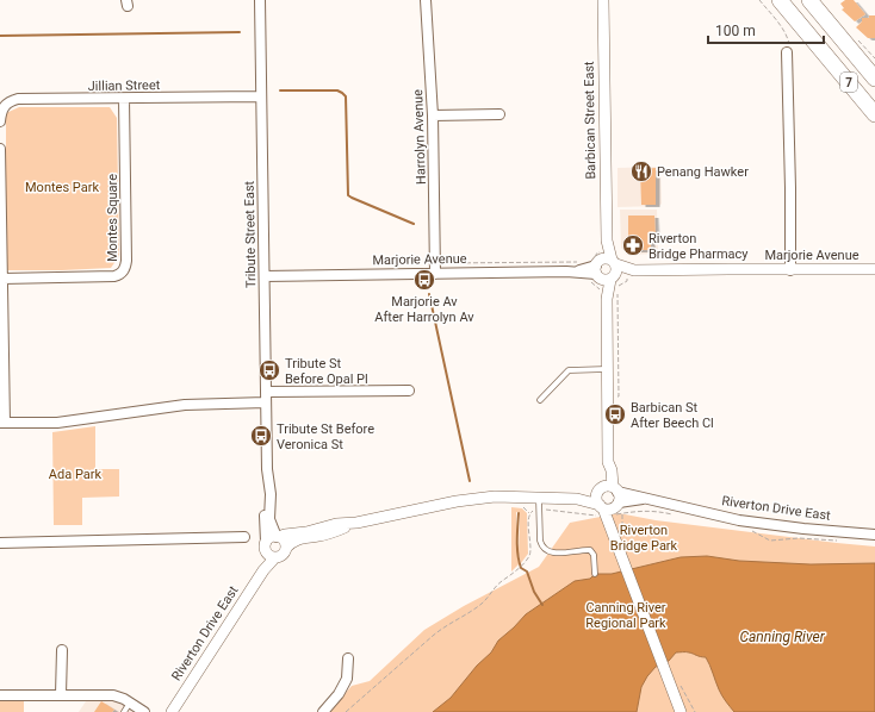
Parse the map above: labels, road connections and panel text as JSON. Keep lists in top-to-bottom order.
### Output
{
  "streets": {
    "highway": ["7"],
    "street": [
      "Jillian Street",
      "Barbican Street East",
      "Harrolyn Avenue",
      "Montes Square",
      "Tribute Street East",
      "Marjorie Avenue",
      "Riverton Drive East"
    ]
  },
  "crossings": [
    ["Jillian Street", "Montes Square"],
    ["Jillian Street", "Tribute Street East"],
    ["Barbican Street East", "Marjorie Avenue"],
    ["Barbican Street East", "Riverton Drive East"],
    ["Harrolyn Avenue", "Marjorie Avenue"],
    ["Tribute Street East", "Marjorie Avenue"],
    ["Tribute Street East", "Riverton Drive East"]
  ],
  "water": ["Canning River"],
  "parks": [
    "Montes Park",
    "Ada Park",
    "Riverton Bridge Park",
    "Canning River Regional Park"
  ],
  "places": {
    "restaurant": ["Penang Hawker"],
    "pharmacy": ["Riverton Bridge Pharmacy"],
    "bus stop": [
      "Marjorie Av After Harrolyn Av",
      "Tribute St Before Opal Pl",
      "Barbican St After Beech Cl",
      "Tribute St Before Veronica St"
    ]
  },
  "scale_bar": "100 m"
}
